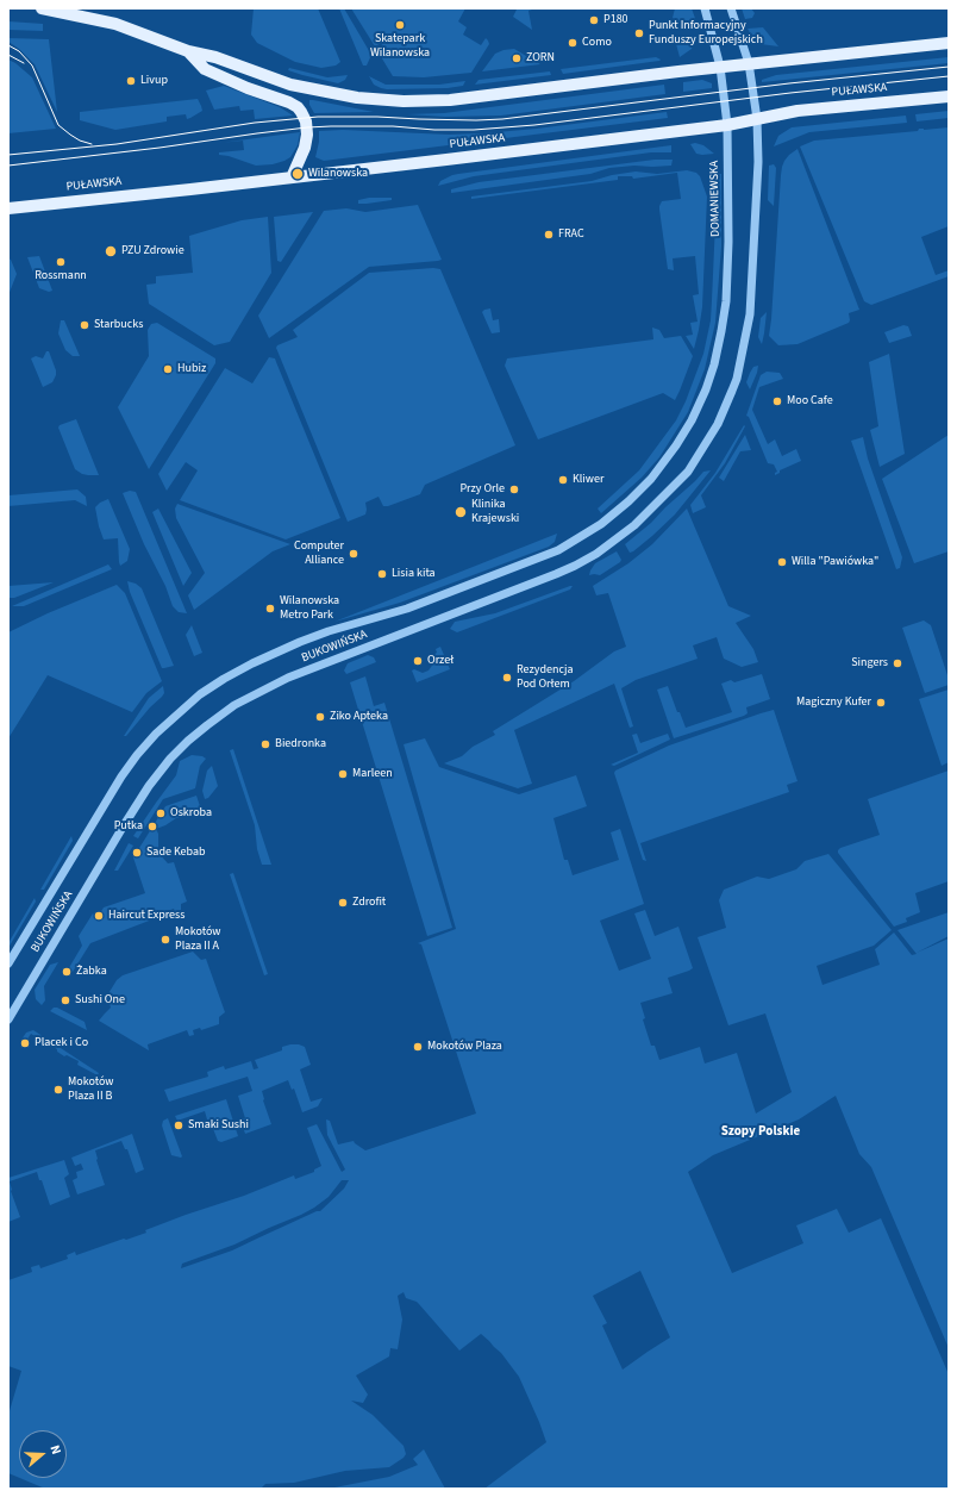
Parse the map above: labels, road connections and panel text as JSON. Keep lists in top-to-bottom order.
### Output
{
  "streets": {
    "main road": ["PUŁAWSKA"],
    "street": ["DOMANIEWSKA", "BUKOWIŃSKA"]
  },
  "crossings": [
    ["PUŁAWSKA", "DOMANIEWSKA"],
    ["PUŁAWSKA", "BUKOWIŃSKA"],
    ["DOMANIEWSKA", "BUKOWIŃSKA"]
  ],
  "districts": ["Szopy Polskie"],
  "places": [
    "P180",
    "Skatepark Wilanowska",
    "Punkt Informacyjny Funduszy Europejskich",
    "Como",
    "ZORN",
    "Livup",
    "Wilanowska",
    "FRAC",
    "PZU Zdrowie",
    "Rossmann",
    "Starbucks",
    "Hubiz",
    "Moo Cafe",
    "Kliwer",
    "Przy Orle",
    "Klinika Krajewski",
    "Computer Alliance",
    "Willa \"Pawiówka\"",
    "Lisia kita",
    "Wilanowska Metro Park",
    "Orzeł",
    "Singers",
    "Rezydencja Pod Orłem",
    "Magiczny Kufer",
    "Ziko Apteka",
    "Biedronka",
    "Marleen",
    "Oskroba",
    "Putka",
    "Sade Kebab",
    "Zdrofit",
    "Haircut Express",
    "Mokotów Plaza II A",
    "Żabka",
    "Sushi One",
    "Placek i Co",
    "Mokotów Plaza",
    "Mokotów Plaza II B",
    "Smaki Sushi"
  ],
  "north": "right"
}
